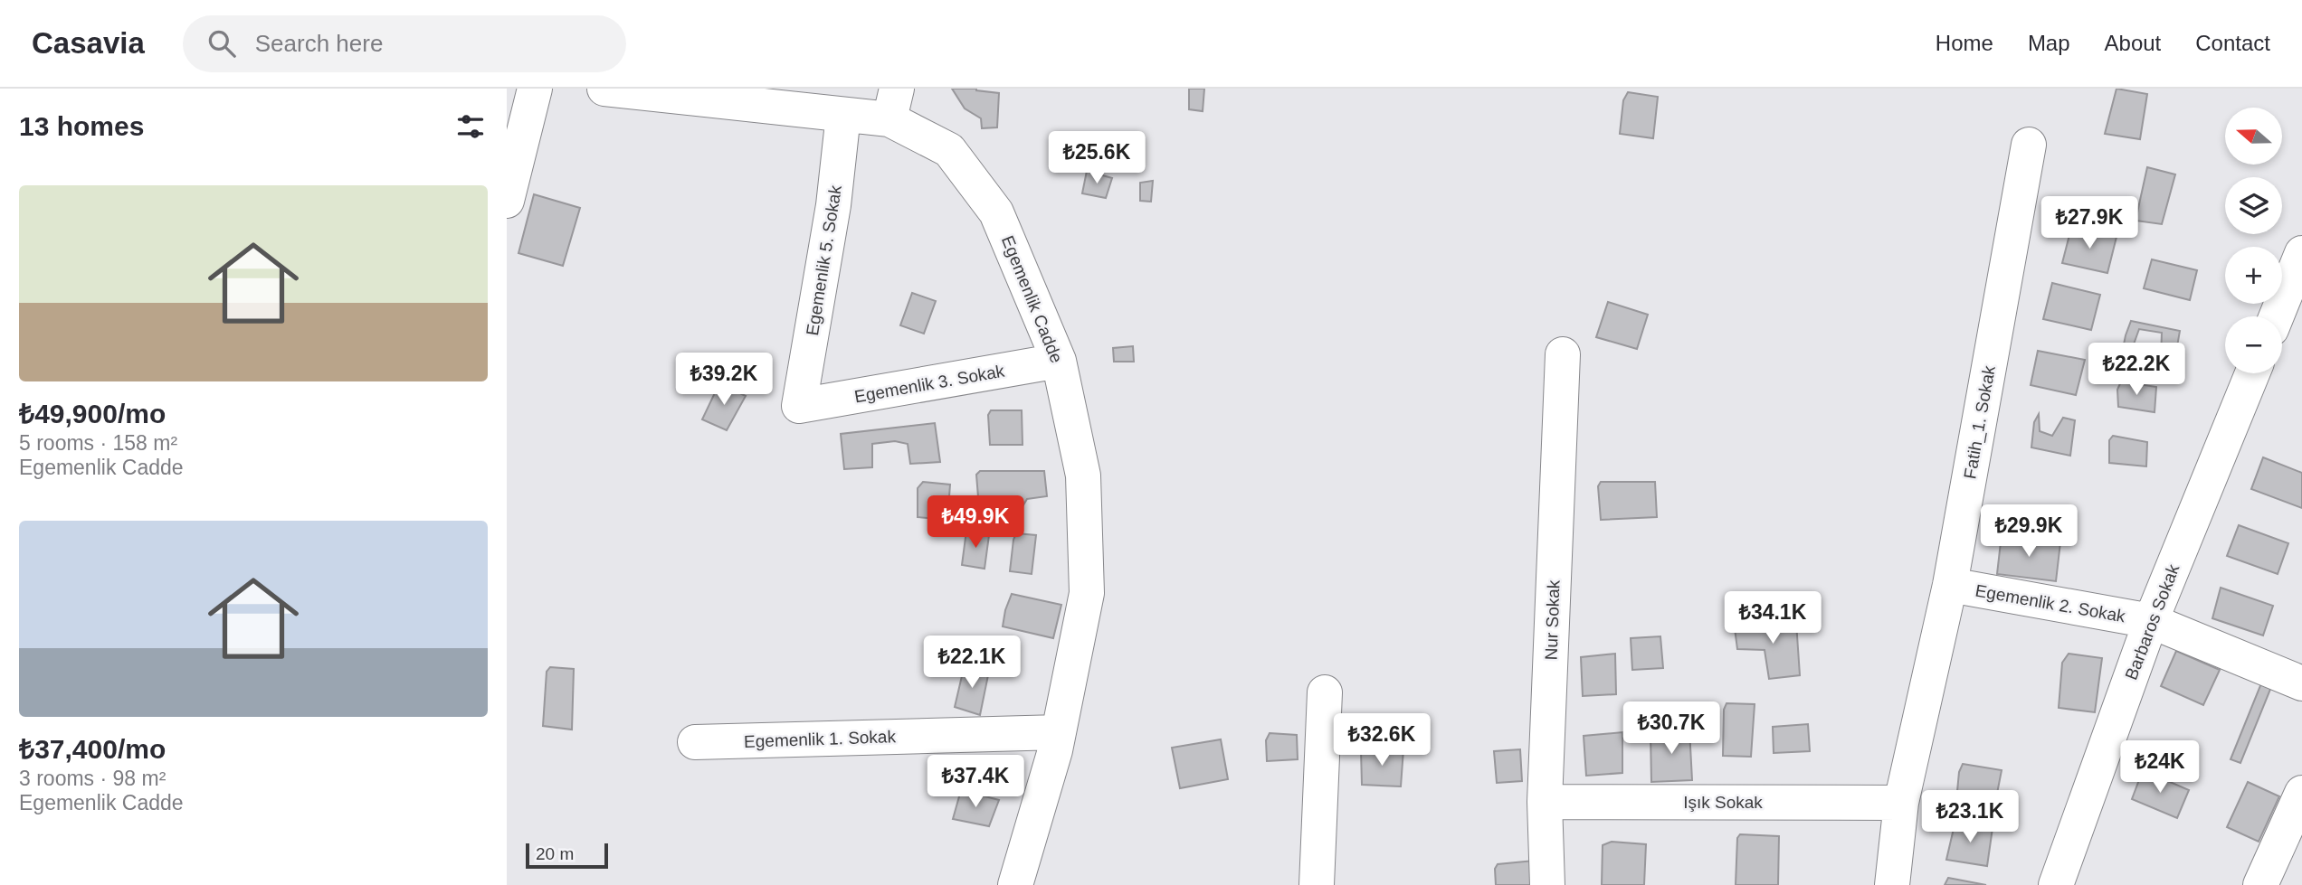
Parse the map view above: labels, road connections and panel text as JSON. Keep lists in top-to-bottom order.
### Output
{
  "streets": {
    "street": [
      "Egemenlik 5. Sokak",
      "Egemenlik Cadde",
      "Egemenlik 3. Sokak",
      "Fatih_1. Sokak",
      "Egemenlik 2. Sokak",
      "Nur Sokak",
      "Barbaros Sokak",
      "Egemenlik 1. Sokak",
      "Işık Sokak"
    ]
  },
  "crossings": [
    ["Egemenlik 5. Sokak", "Egemenlik Cadde"],
    ["Egemenlik 5. Sokak", "Egemenlik 3. Sokak"],
    ["Egemenlik Cadde", "Egemenlik 3. Sokak"],
    ["Egemenlik Cadde", "Egemenlik 1. Sokak"],
    ["Fatih_1. Sokak", "Egemenlik 2. Sokak"],
    ["Fatih_1. Sokak", "Işık Sokak"],
    ["Egemenlik 2. Sokak", "Barbaros Sokak"],
    ["Nur Sokak", "Işık Sokak"]
  ],
  "scale_bar": "20 m",
  "north": "left",
  "page": {
    "header": "Casavia",
    "search": "Search here",
    "nav": [
      "Home",
      "Map",
      "About",
      "Contact"
    ],
    "heading": "13 homes",
    "map_buttons": ["+", "−"],
    "price": [
      "₺25.6K",
      "₺27.9K",
      "₺22.2K",
      "₺39.2K",
      "₺49.9K",
      "₺29.9K",
      "₺34.1K",
      "₺22.1K",
      "₺30.7K",
      "₺32.6K",
      "₺24K",
      "₺37.4K",
      "₺23.1K"
    ],
    "list": [
      {
        "name": "₺49,900/mo",
        "note": "5 rooms · 158 m² · Egemenlik Cadde"
      },
      {
        "name": "₺37,400/mo",
        "note": "3 rooms · 98 m² · Egemenlik Cadde"
      }
    ],
    "scale": "20 m"
  }
}
